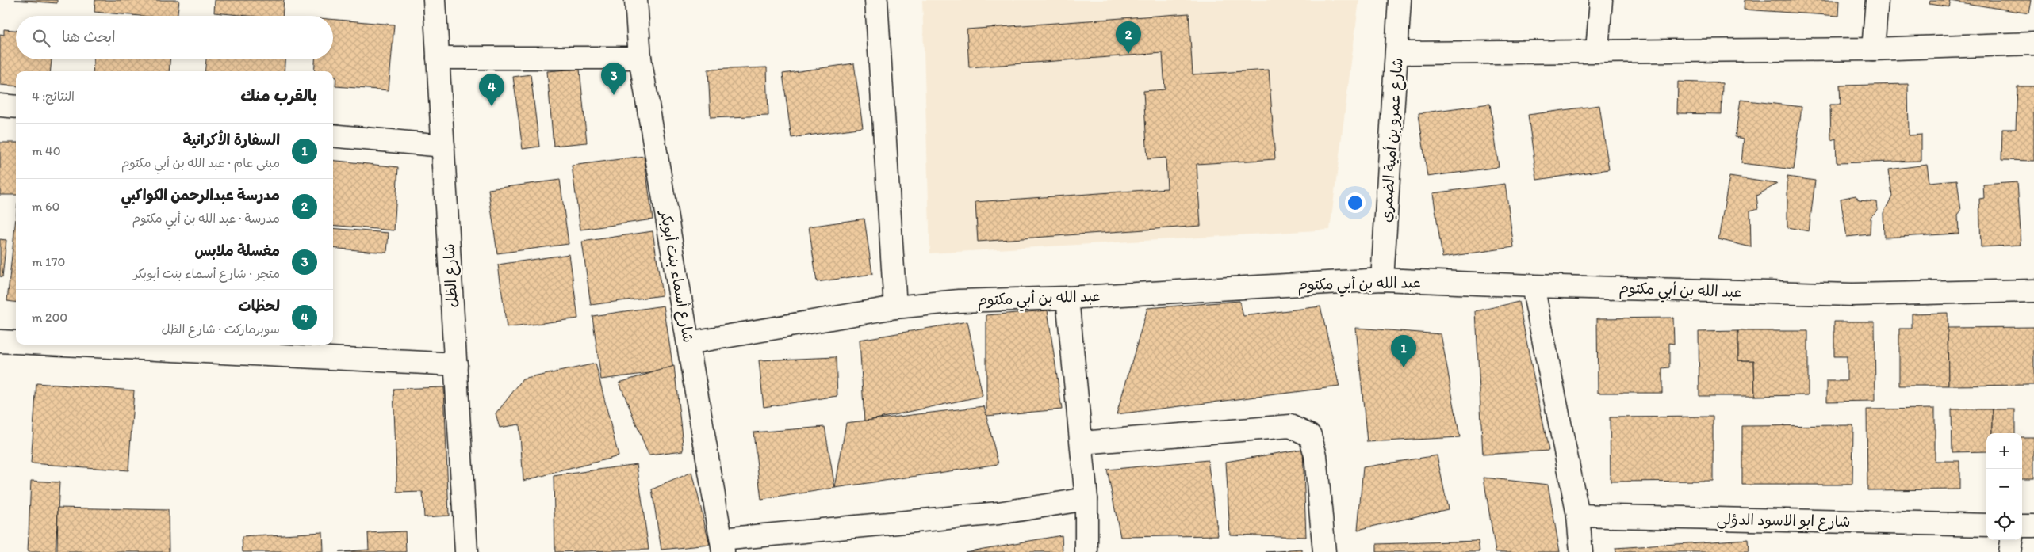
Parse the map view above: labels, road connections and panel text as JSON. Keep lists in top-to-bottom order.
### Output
{
  "streets": {
    "street": [
      "شارع عمرو بن أمية الضمري",
      "شارع الظل",
      "شارع أسماء بنت أبوبكر",
      "عبد الله بن أبي مكتوم",
      "شارع ابو الاسود الدؤلي"
    ]
  },
  "crossings": [
    ["شارع عمرو بن أمية الضمري", "عبد الله بن أبي مكتوم"],
    ["شارع أسماء بنت أبوبكر", "عبد الله بن أبي مكتوم"]
  ],
  "page": {
    "search": "ابحث هنا",
    "pins": [
      "2",
      "3",
      "4",
      "1"
    ],
    "heading": ["بالقرب منك", "النتائج: 4"],
    "list": [
      {
        "mark": "1",
        "name": "السفارة الأكرانية",
        "note": "مبنى عام · عبد الله بن أبي مكتوم",
        "value": "40 m"
      },
      {
        "mark": "2",
        "name": "مدرسة عبدالرحمن الكواكبي",
        "note": "مدرسة · عبد الله بن أبي مكتوم",
        "value": "60 m"
      },
      {
        "mark": "3",
        "name": "مغسلة ملابس",
        "note": "متجر · شارع أسماء بنت أبوبكر",
        "value": "170 m"
      },
      {
        "mark": "4",
        "name": "لحظات",
        "note": "سوبرماركت · شارع الظل",
        "value": "200 m"
      }
    ],
    "map_buttons": ["+", "−"]
  }
}
